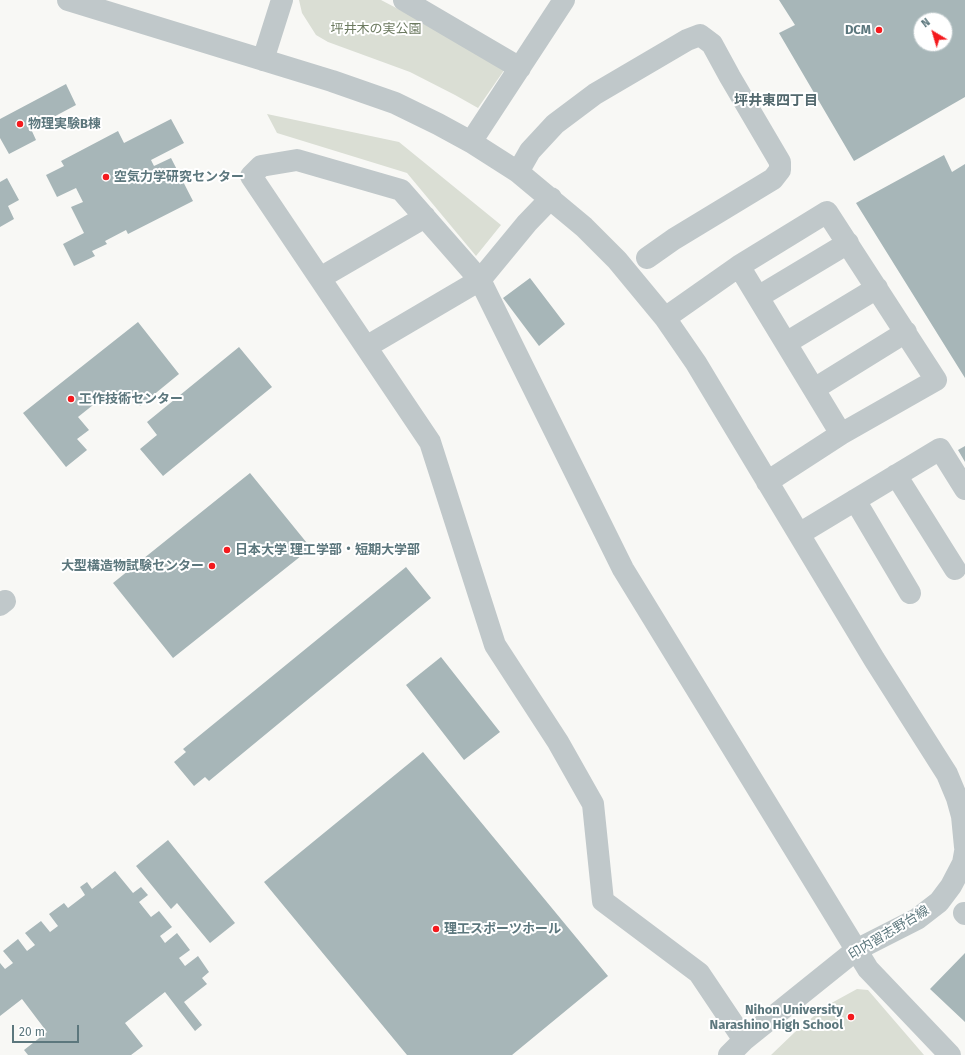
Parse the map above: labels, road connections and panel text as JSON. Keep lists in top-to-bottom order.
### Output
{
  "streets": {
    "street": ["印内習志野台線"]
  },
  "districts": ["坪井東四丁目"],
  "parks": ["坪井木の実公園"],
  "places": [
    "DCM",
    "物理実験B棟",
    "空気力学研究センター",
    "工作技術センター",
    "日本大学 理工学部・短期大学部",
    "大型構造物試験センター",
    "理工スポーツホール",
    "Nihon University Narashino High School"
  ],
  "scale_bar": "20 m",
  "north": "top left"
}
